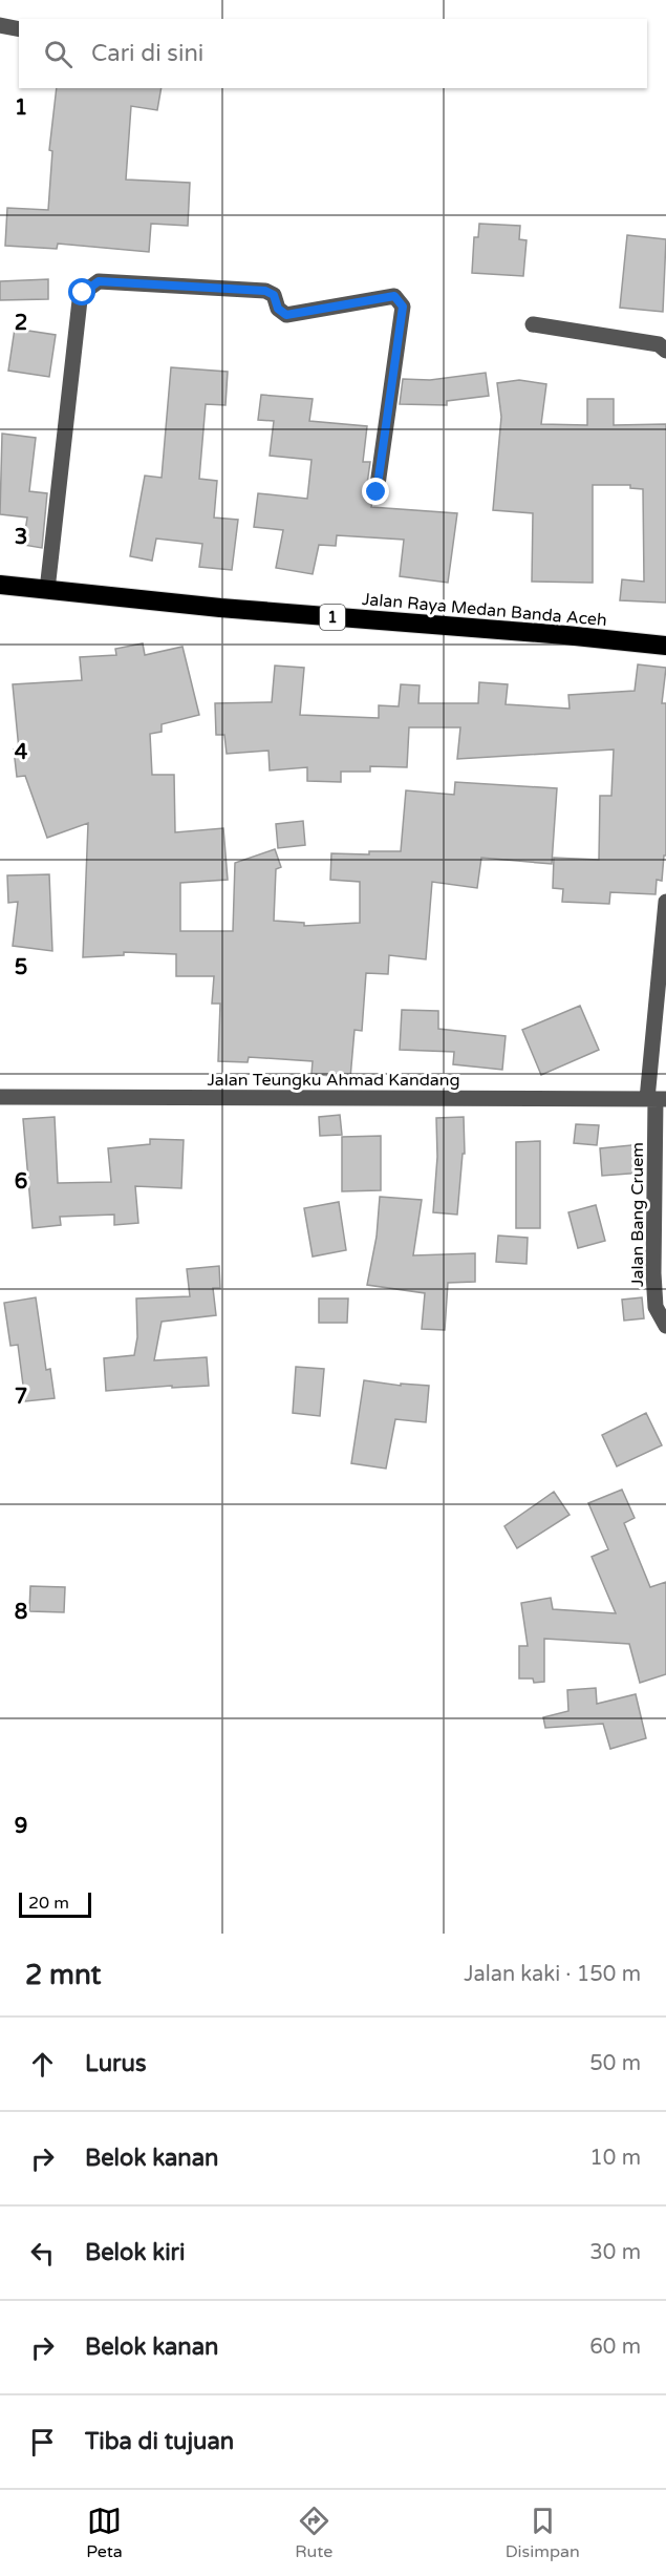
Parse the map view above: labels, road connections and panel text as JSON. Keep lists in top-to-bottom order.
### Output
{
  "streets": {
    "highway": ["Jalan Raya Medan Banda Aceh", "1"],
    "street": ["Jalan Teungku Ahmad Kandang", "Jalan Bang Cruem"]
  },
  "crossings": [
    ["Jalan Teungku Ahmad Kandang", "Jalan Bang Cruem"]
  ],
  "scale_bar": "20 m",
  "page": {
    "search": "Cari di sini",
    "scale": "20 m",
    "heading": ["2 mnt", "Jalan kaki · 150 m"],
    "list": [
      ["Lurus", "50 m"],
      ["Belok kanan", "10 m"],
      ["Belok kiri", "30 m"],
      ["Belok kanan", "60 m"],
      "Tiba di tujuan"
    ],
    "nav": ["Peta", "Rute", "Disimpan"]
  },
  "grid": {
    "rows": [
      "1",
      "2",
      "3",
      "4",
      "5",
      "6",
      "7",
      "8",
      "9"
    ]
  }
}
